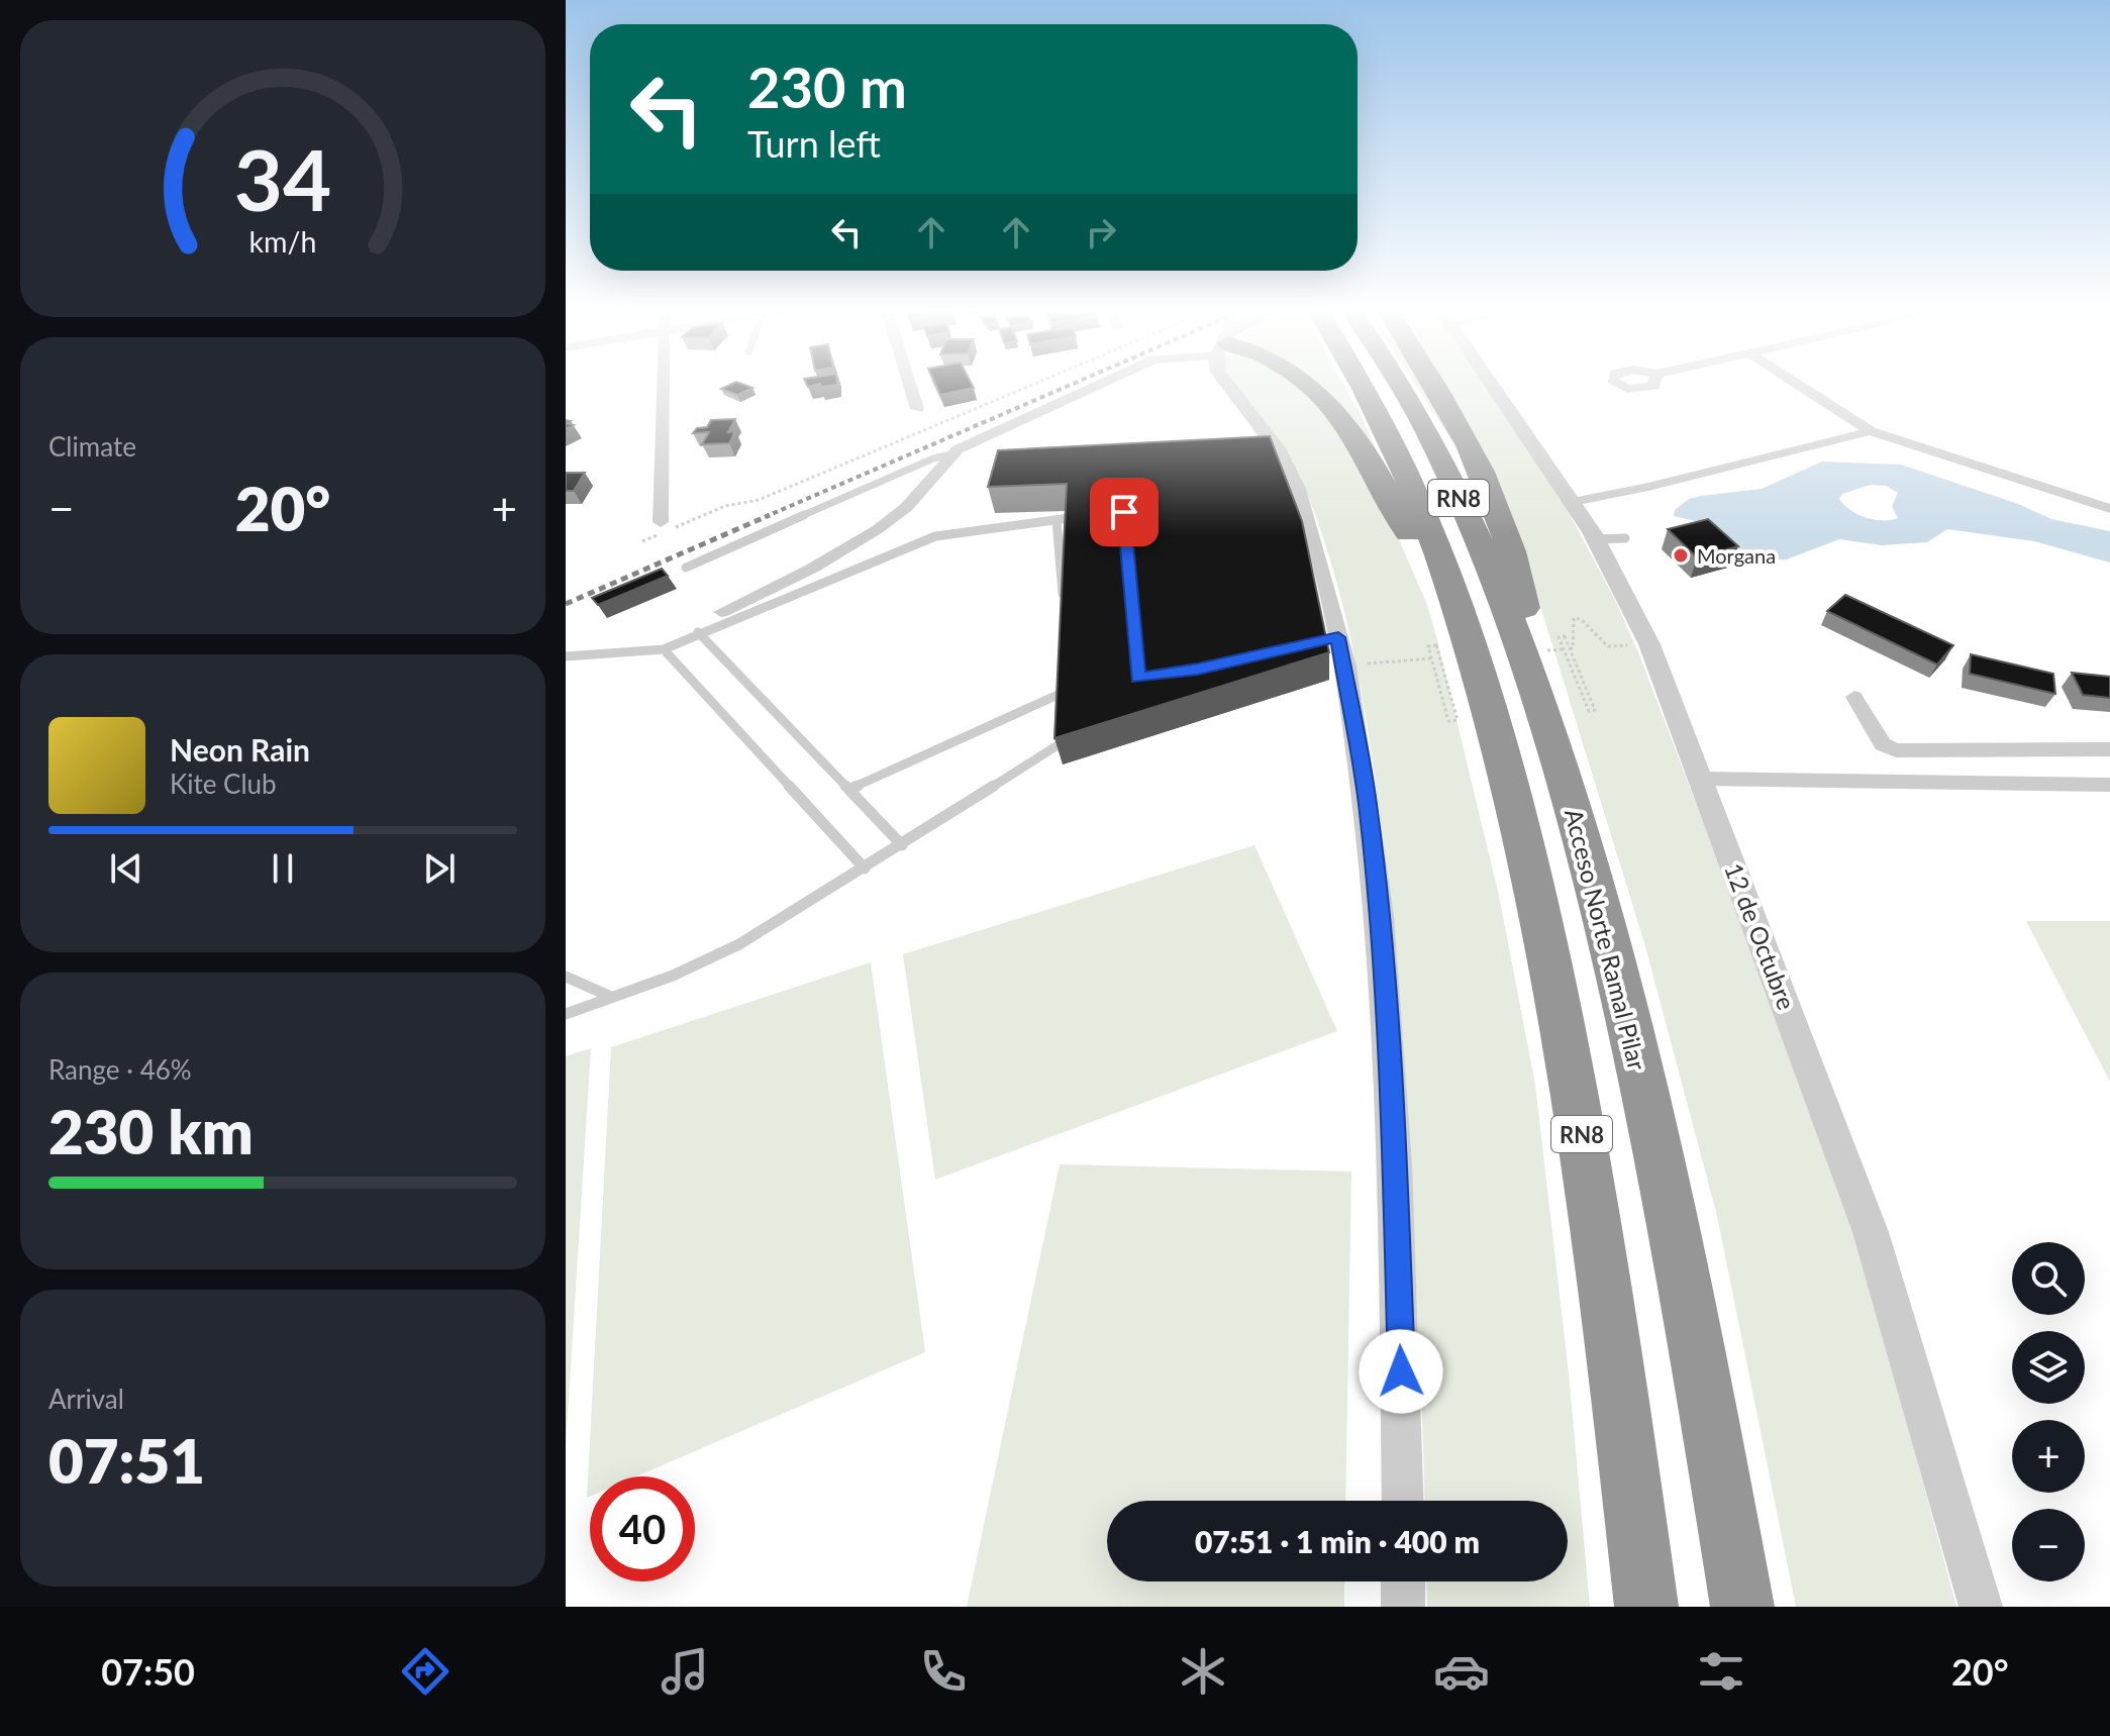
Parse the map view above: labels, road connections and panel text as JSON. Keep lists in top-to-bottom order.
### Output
{
  "streets": {
    "highway": ["RN8", "Acceso Norte Ramal Pilar"],
    "street": ["12 de Octubre"]
  },
  "places": ["Morgana"],
  "page": {
    "turn": ["230 m", "Turn left"],
    "tile": [
      "Climate",
      ["Range · 46%", "230 km"],
      ["Arrival", "07:51"]
    ],
    "heat": ["−", "20°", "+"],
    "song": ["Neon Rain", "Kite Club"],
    "map_buttons": ["+", "−"],
    "limit": "40",
    "trip": "07:51 · 1 min · 400 m",
    "tabs": ["07:50", "20°"],
    "gauge": ["34", "km/h"]
  }
}
